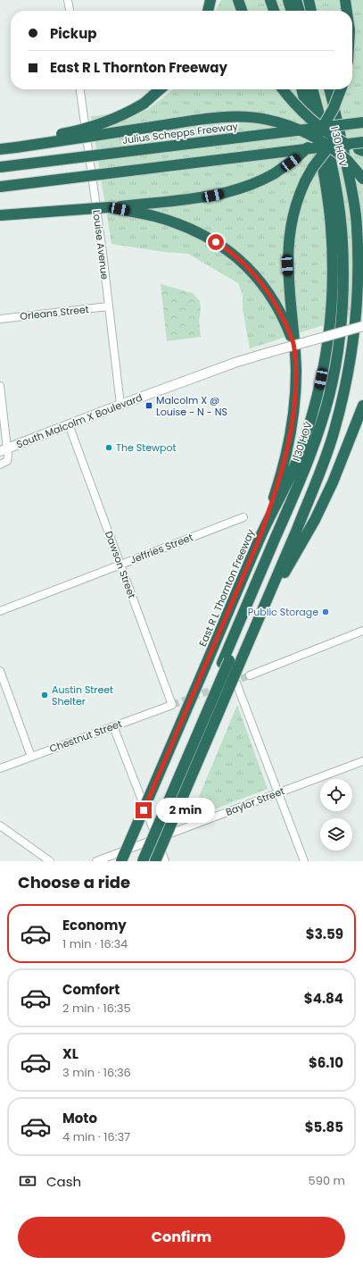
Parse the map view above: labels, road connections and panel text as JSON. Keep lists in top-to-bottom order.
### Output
{
  "streets": {
    "highway": ["Julius Schepps Freeway", "I 30 HOV", "East R L Thornton Freeway"],
    "street": [
      "Louise Avenue",
      "Orleans Street",
      "South Malcolm X Boulevard",
      "Jeffries Street",
      "Dawson Street",
      "Chestnut Street",
      "Baylor Street"
    ]
  },
  "crossings": [
    ["Louise Avenue", "Orleans Street"],
    ["Louise Avenue", "South Malcolm X Boulevard"],
    ["South Malcolm X Boulevard", "Dawson Street"],
    ["Jeffries Street", "Dawson Street"],
    ["Dawson Street", "Chestnut Street"]
  ],
  "places": {
    "transit": ["Malcolm X @ Louise - N - NS"],
    "other": ["The Stewpot", "Public Storage", "Austin Street Shelter"]
  },
  "page": {
    "banner": ["Pickup", "East R L Thornton Freeway"],
    "bubble": "2 min",
    "heading": "Choose a ride",
    "list": [
      {
        "name": "Economy",
        "note": "1 min · 16:34",
        "value": "$3.59"
      },
      {
        "name": "Comfort",
        "note": "2 min · 16:35",
        "value": "$4.84"
      },
      {
        "name": "XL",
        "note": "3 min · 16:36",
        "value": "$6.10"
      },
      {
        "name": "Moto",
        "note": "4 min · 16:37",
        "value": "$5.85"
      }
    ],
    "pay": ["Cash", "590 m"],
    "buttons": "Confirm"
  }
}
